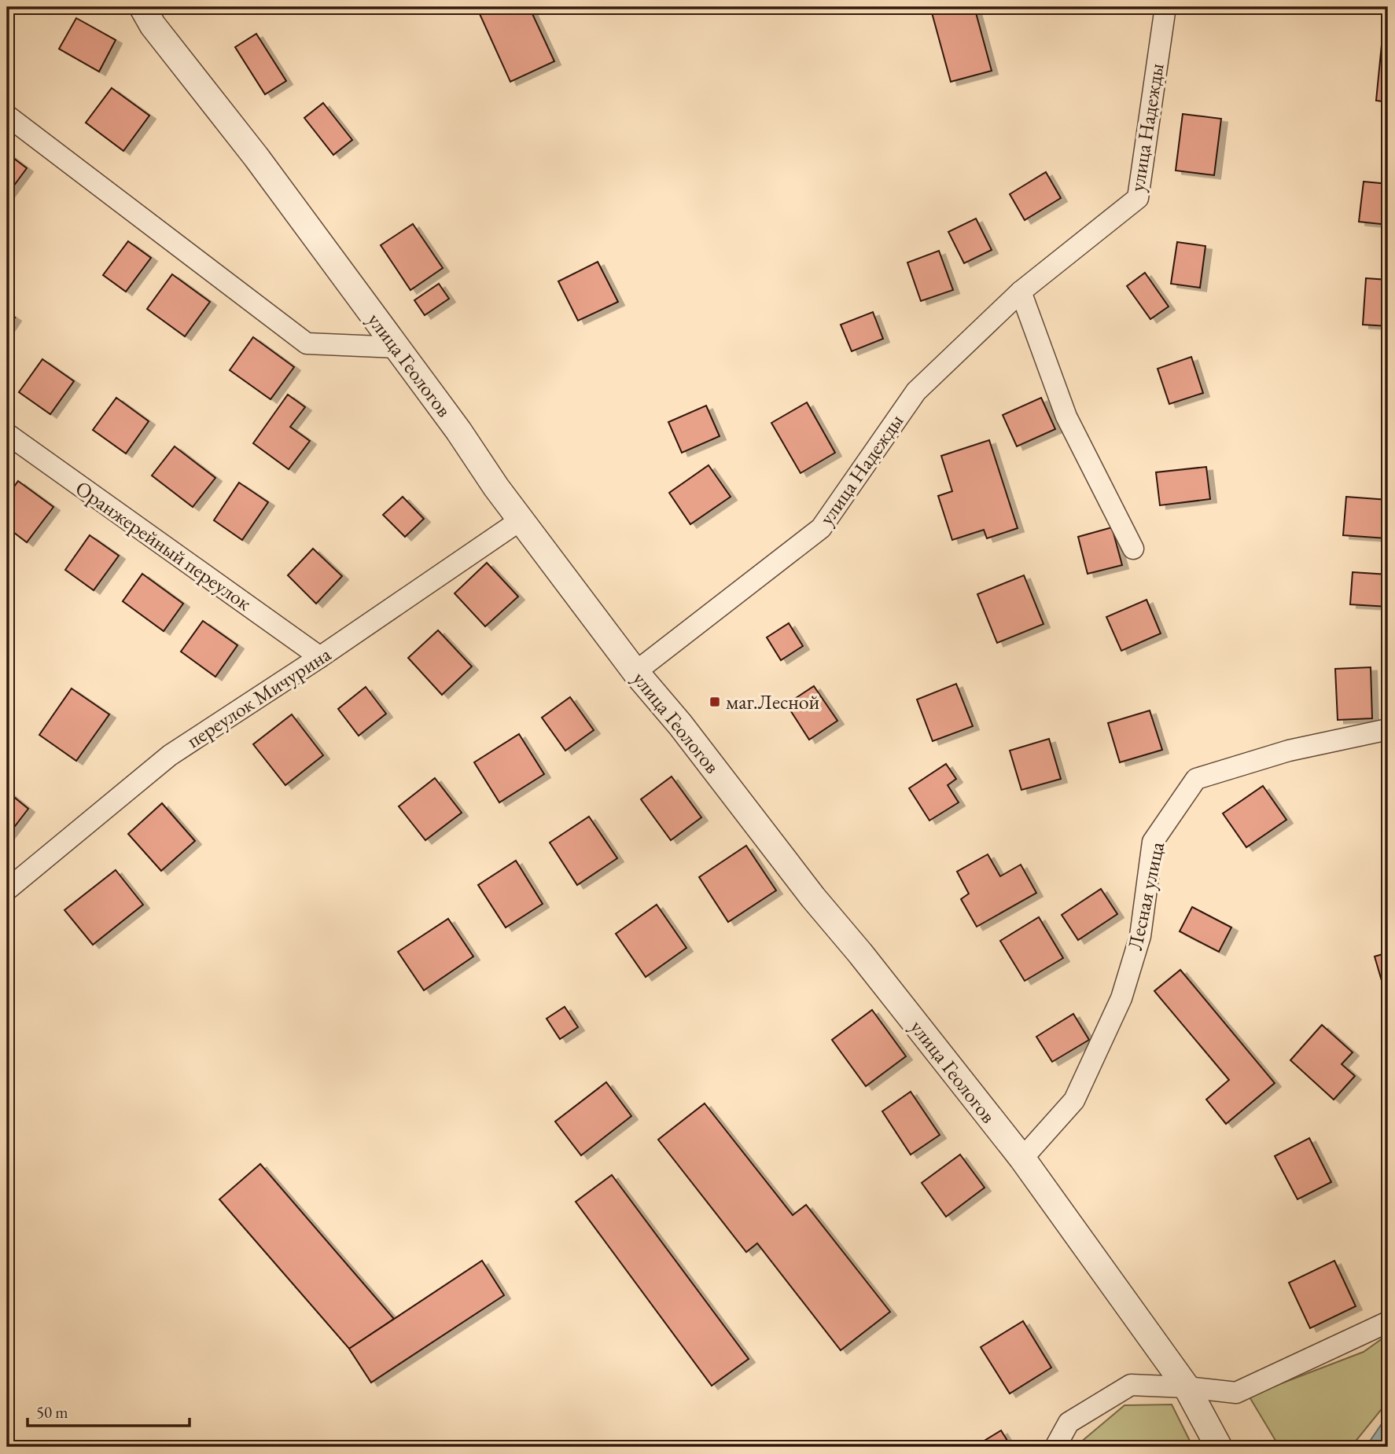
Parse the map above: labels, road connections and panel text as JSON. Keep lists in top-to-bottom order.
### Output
{
  "streets": {
    "street": [
      "улица Надежды",
      "улица Геологов",
      "Оранжерейный переулок",
      "переулок Мичурина",
      "Лесная улица"
    ]
  },
  "crossings": [
    ["улица Надежды", "улица Геологов"],
    ["улица Геологов", "переулок Мичурина"],
    ["улица Геологов", "Лесная улица"],
    ["Оранжерейный переулок", "переулок Мичурина"]
  ],
  "places": {
    "transit": ["маг.Лесной"]
  },
  "scale_bar": "50 m"
}
